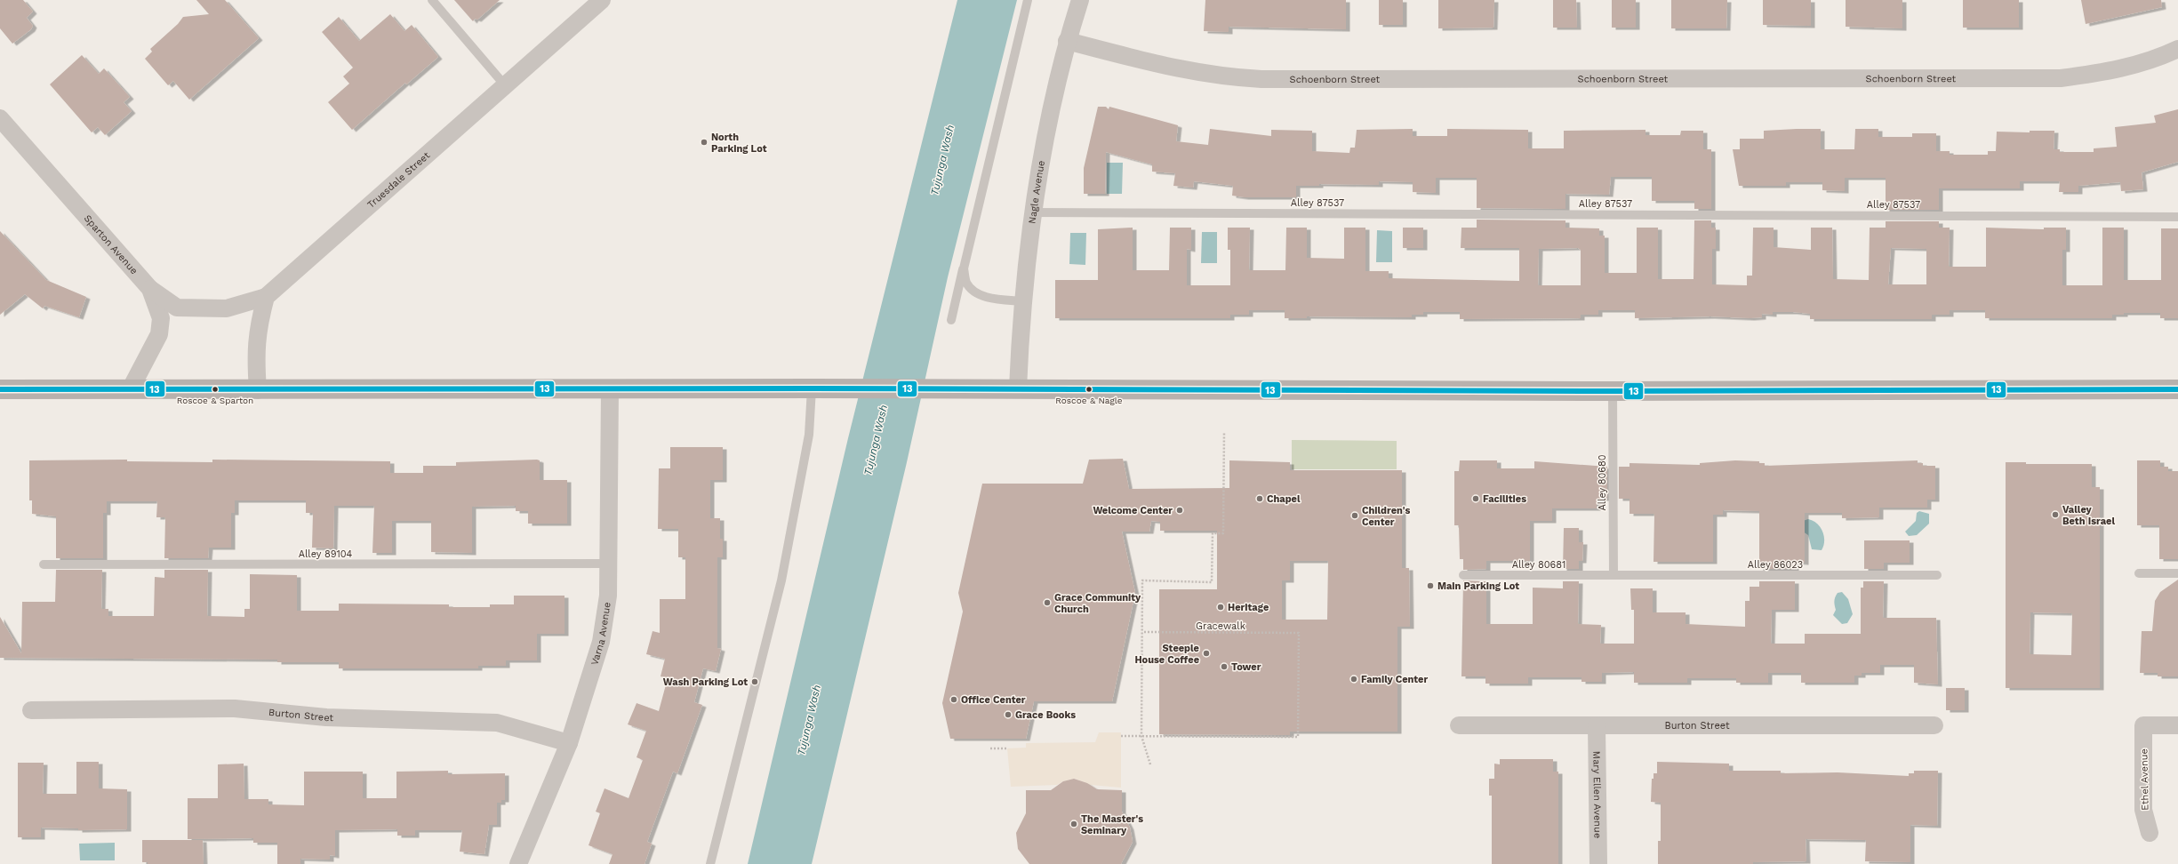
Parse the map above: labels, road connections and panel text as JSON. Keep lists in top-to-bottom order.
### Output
{
  "streets": {
    "street": [
      "Schoenborn Street",
      "Truesdale Street",
      "Nagle Avenue",
      "Sparton Avenue",
      "Varna Avenue",
      "Burton Street",
      "Ethel Avenue",
      "Mary Ellen Avenue"
    ],
    "lane": [
      "Alley 87537",
      "Alley 80680",
      "Alley 89104",
      "Alley 80681",
      "Alley 86023"
    ],
    "path": ["Gracewalk"]
  },
  "crossings": [
    ["Schoenborn Street", "Nagle Avenue"],
    ["Nagle Avenue", "Alley 87537"],
    ["Alley 80680", "Alley 80681"],
    ["Alley 80680", "Alley 86023"],
    ["Alley 89104", "Varna Avenue"],
    ["Alley 80681", "Alley 86023"],
    ["Varna Avenue", "Burton Street"],
    ["Burton Street", "Mary Ellen Avenue"]
  ],
  "water": ["Tujunga Wash"],
  "places": [
    "North Parking Lot",
    "Roscoe & Sparton",
    "Roscoe & Nagle",
    "Chapel",
    "Facilities",
    "Welcome Center",
    "Valley Beth Israel",
    "Children's Center",
    "Main Parking Lot",
    "Grace Community Church",
    "Heritage",
    "Steeple House Coffee",
    "Tower",
    "Family Center",
    "Wash Parking Lot",
    "Office Center",
    "Grace Books",
    "The Master's Seminary"
  ],
  "lines": ["transit line 13"]
}
